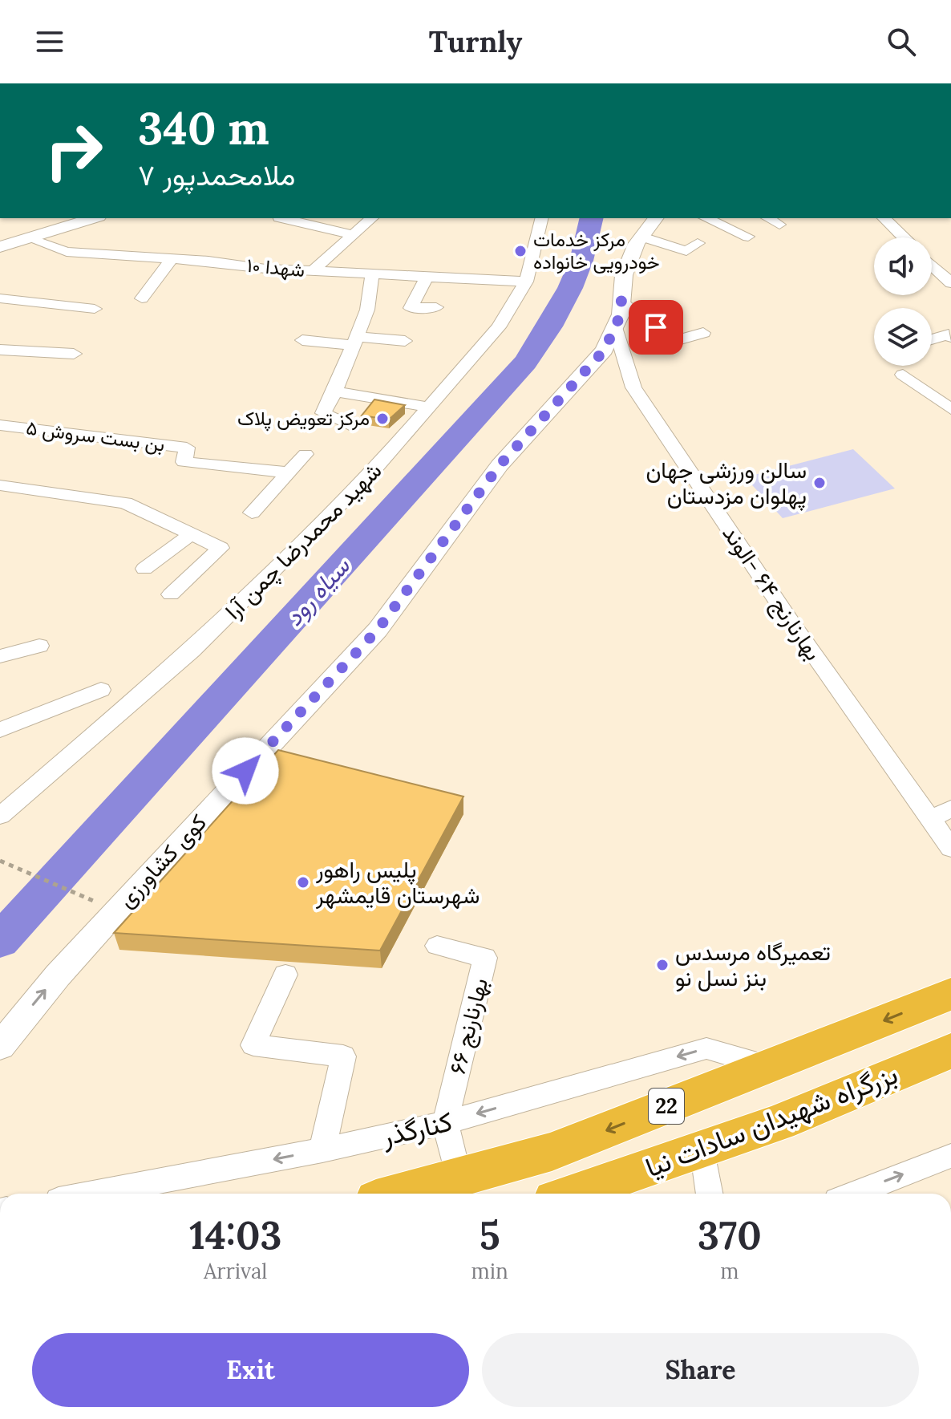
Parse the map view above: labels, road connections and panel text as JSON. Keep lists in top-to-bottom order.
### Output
{
  "streets": {
    "highway": ["22", "بزرگراه شهیدان سادات نیا"],
    "street": [
      "شهدا ۱۰",
      "بن بست سروش ۵",
      "شهید محمدرضا چمن آرا",
      "بهارنارنج ۶۴ -الوند",
      "کوی کشاورزی",
      "بهارنارنج ۶۶",
      "کنارگذر"
    ]
  },
  "crossings": [
    ["شهدا ۱۰", "شهید محمدرضا چمن آرا"],
    ["بهارنارنج ۶۴ -الوند", "کوی کشاورزی"],
    ["بهارنارنج ۶۶", "22"],
    ["بهارنارنج ۶۶", "کنارگذر"],
    ["22", "کنارگذر"]
  ],
  "one_way": ["کوی کشاورزی", "کنارگذر"],
  "water": ["سیاه رود"],
  "places": [
    "مرکز خدمات خودرویی خانواده",
    "مرکز تعویض پلاک",
    "سالن ورزشی جهان پهلوان مزدستان",
    "پلیس راهور شهرستان قایمشهر",
    "تعمیرگاه مرسدس بنز نسل نو"
  ],
  "page": {
    "header": "Turnly",
    "turn": ["340 m", "ملامحمدپور ۷"],
    "eta": [
      "14:03",
      "Arrival",
      "5",
      "min",
      "370",
      "m"
    ],
    "buttons": ["Exit", "Share"]
  }
}
